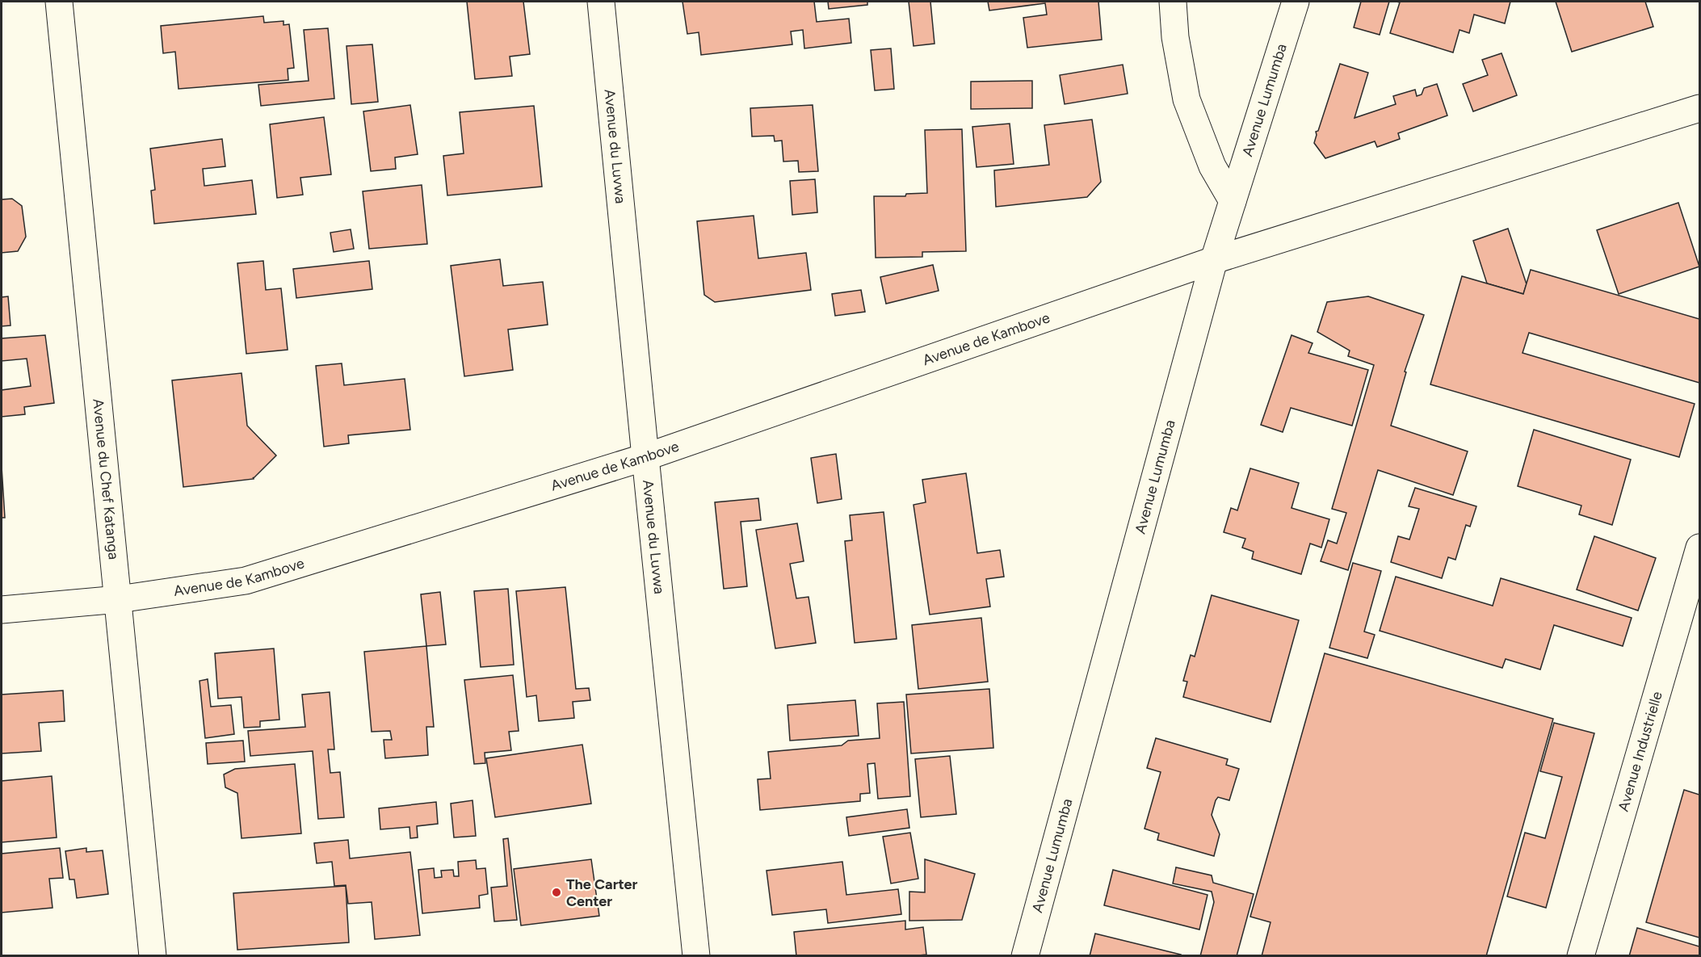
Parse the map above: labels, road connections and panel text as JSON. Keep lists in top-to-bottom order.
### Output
{
  "streets": {
    "main road": [
      "Avenue Lumumba",
      "Avenue du Luvwa",
      "Avenue de Kambove",
      "Avenue du Chef Katanga",
      "Avenue Industrielle"
    ]
  },
  "crossings": [
    ["Avenue Lumumba", "Avenue de Kambove"],
    ["Avenue du Luvwa", "Avenue de Kambove"],
    ["Avenue de Kambove", "Avenue du Chef Katanga"]
  ],
  "places": ["The Carter Center"]
}
